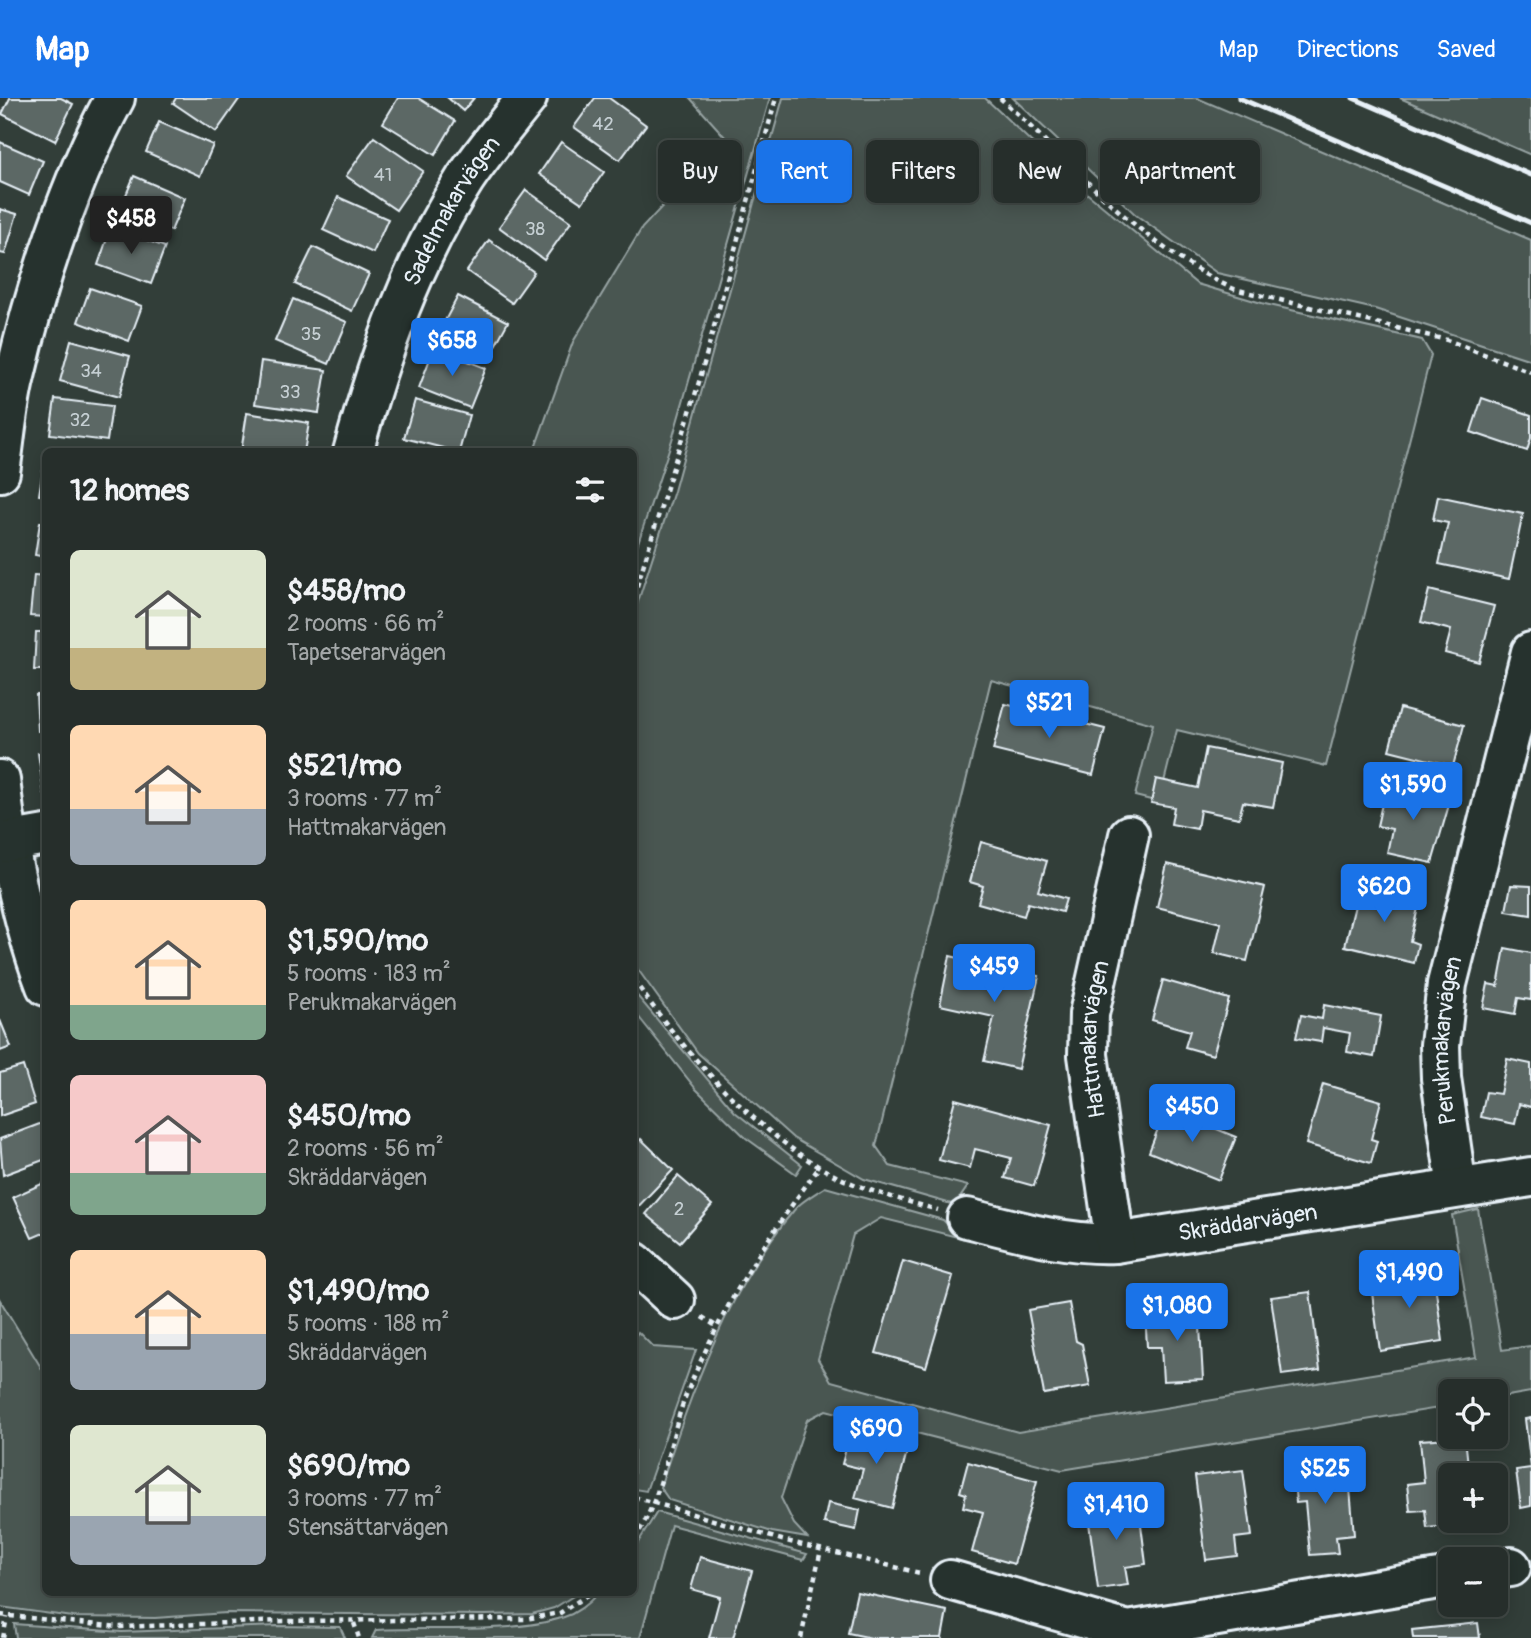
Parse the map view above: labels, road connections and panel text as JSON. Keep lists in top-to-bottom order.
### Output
{
  "streets": {
    "street": [
      "Sadelmakarvägen",
      "Hattmakarvägen",
      "Perukmakarvägen",
      "Skräddarvägen"
    ]
  },
  "crossings": [
    ["Hattmakarvägen", "Skräddarvägen"],
    ["Perukmakarvägen", "Skräddarvägen"]
  ],
  "house_numbers": [
    "42",
    "41",
    "38",
    "35",
    "34",
    "33",
    "32",
    "2"
  ],
  "page": {
    "header": "Map",
    "nav": ["Map", "Directions", "Saved"],
    "chip": [
      "Buy",
      "Rent",
      "Filters",
      "New",
      "Apartment"
    ],
    "price": [
      "$458",
      "$658",
      "$521",
      "$1,590",
      "$620",
      "$459",
      "$450",
      "$1,490",
      "$1,080",
      "$690",
      "$525",
      "$1,410"
    ],
    "heading": "12 homes",
    "list": [
      {
        "name": "$458/mo",
        "note": "2 rooms · 66 m² · Tapetserarvägen"
      },
      {
        "name": "$521/mo",
        "note": "3 rooms · 77 m² · Hattmakarvägen"
      },
      {
        "name": "$1,590/mo",
        "note": "5 rooms · 183 m² · Perukmakarvägen"
      },
      {
        "name": "$450/mo",
        "note": "2 rooms · 56 m² · Skräddarvägen"
      },
      {
        "name": "$1,490/mo",
        "note": "5 rooms · 188 m² · Skräddarvägen"
      },
      {
        "name": "$690/mo",
        "note": "3 rooms · 77 m² · Stensättarvägen"
      }
    ],
    "map_buttons": ["+", "−"]
  }
}
